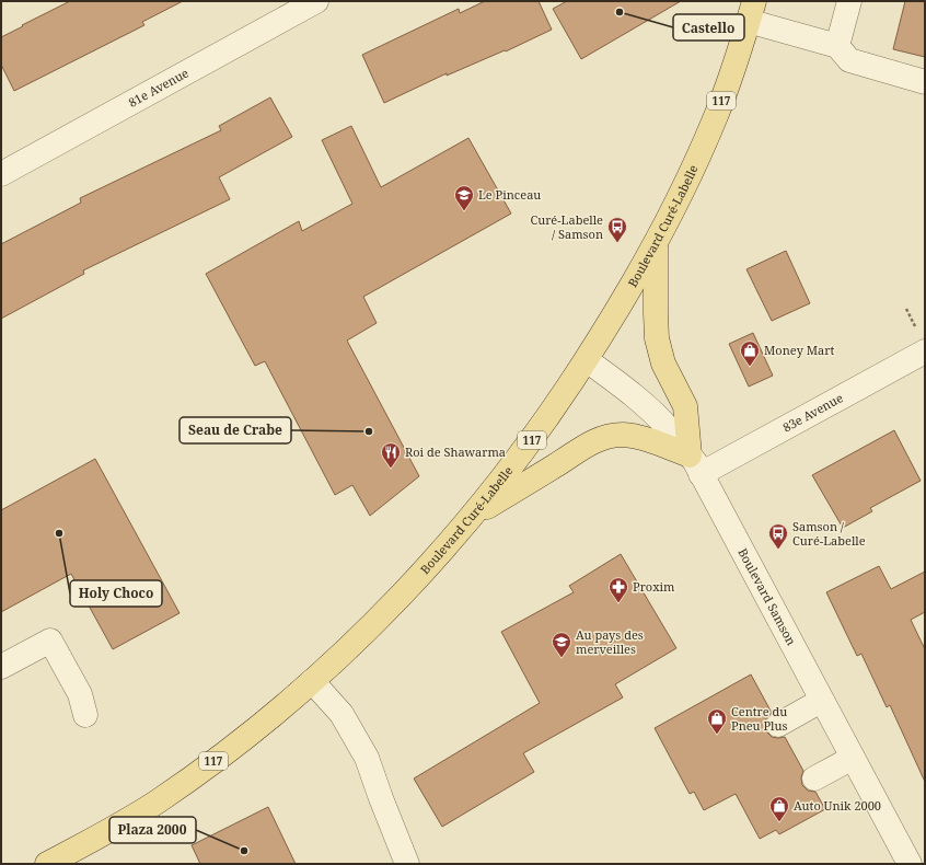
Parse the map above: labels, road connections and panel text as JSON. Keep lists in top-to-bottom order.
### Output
{
  "streets": {
    "main road": ["117", "Boulevard Curé-Labelle"],
    "street": ["81e Avenue", "83e Avenue", "Boulevard Samson"]
  },
  "crossings": [
    ["Boulevard Curé-Labelle", "Boulevard Samson"],
    ["83e Avenue", "Boulevard Samson"]
  ],
  "places": {
    "other": [
      "Castello",
      "Seau de Crabe",
      "Holy Choco",
      "Plaza 2000"
    ],
    "school or university": ["Le Pinceau", "Au pays des merveilles"],
    "bus stop": ["Curé-Labelle / Samson", "Samson / Curé-Labelle"],
    "shop": ["Money Mart", "Centre du Pneu Plus", "Auto Unik 2000"],
    "restaurant": ["Roi de Shawarma"],
    "pharmacy": ["Proxim"]
  }
}
